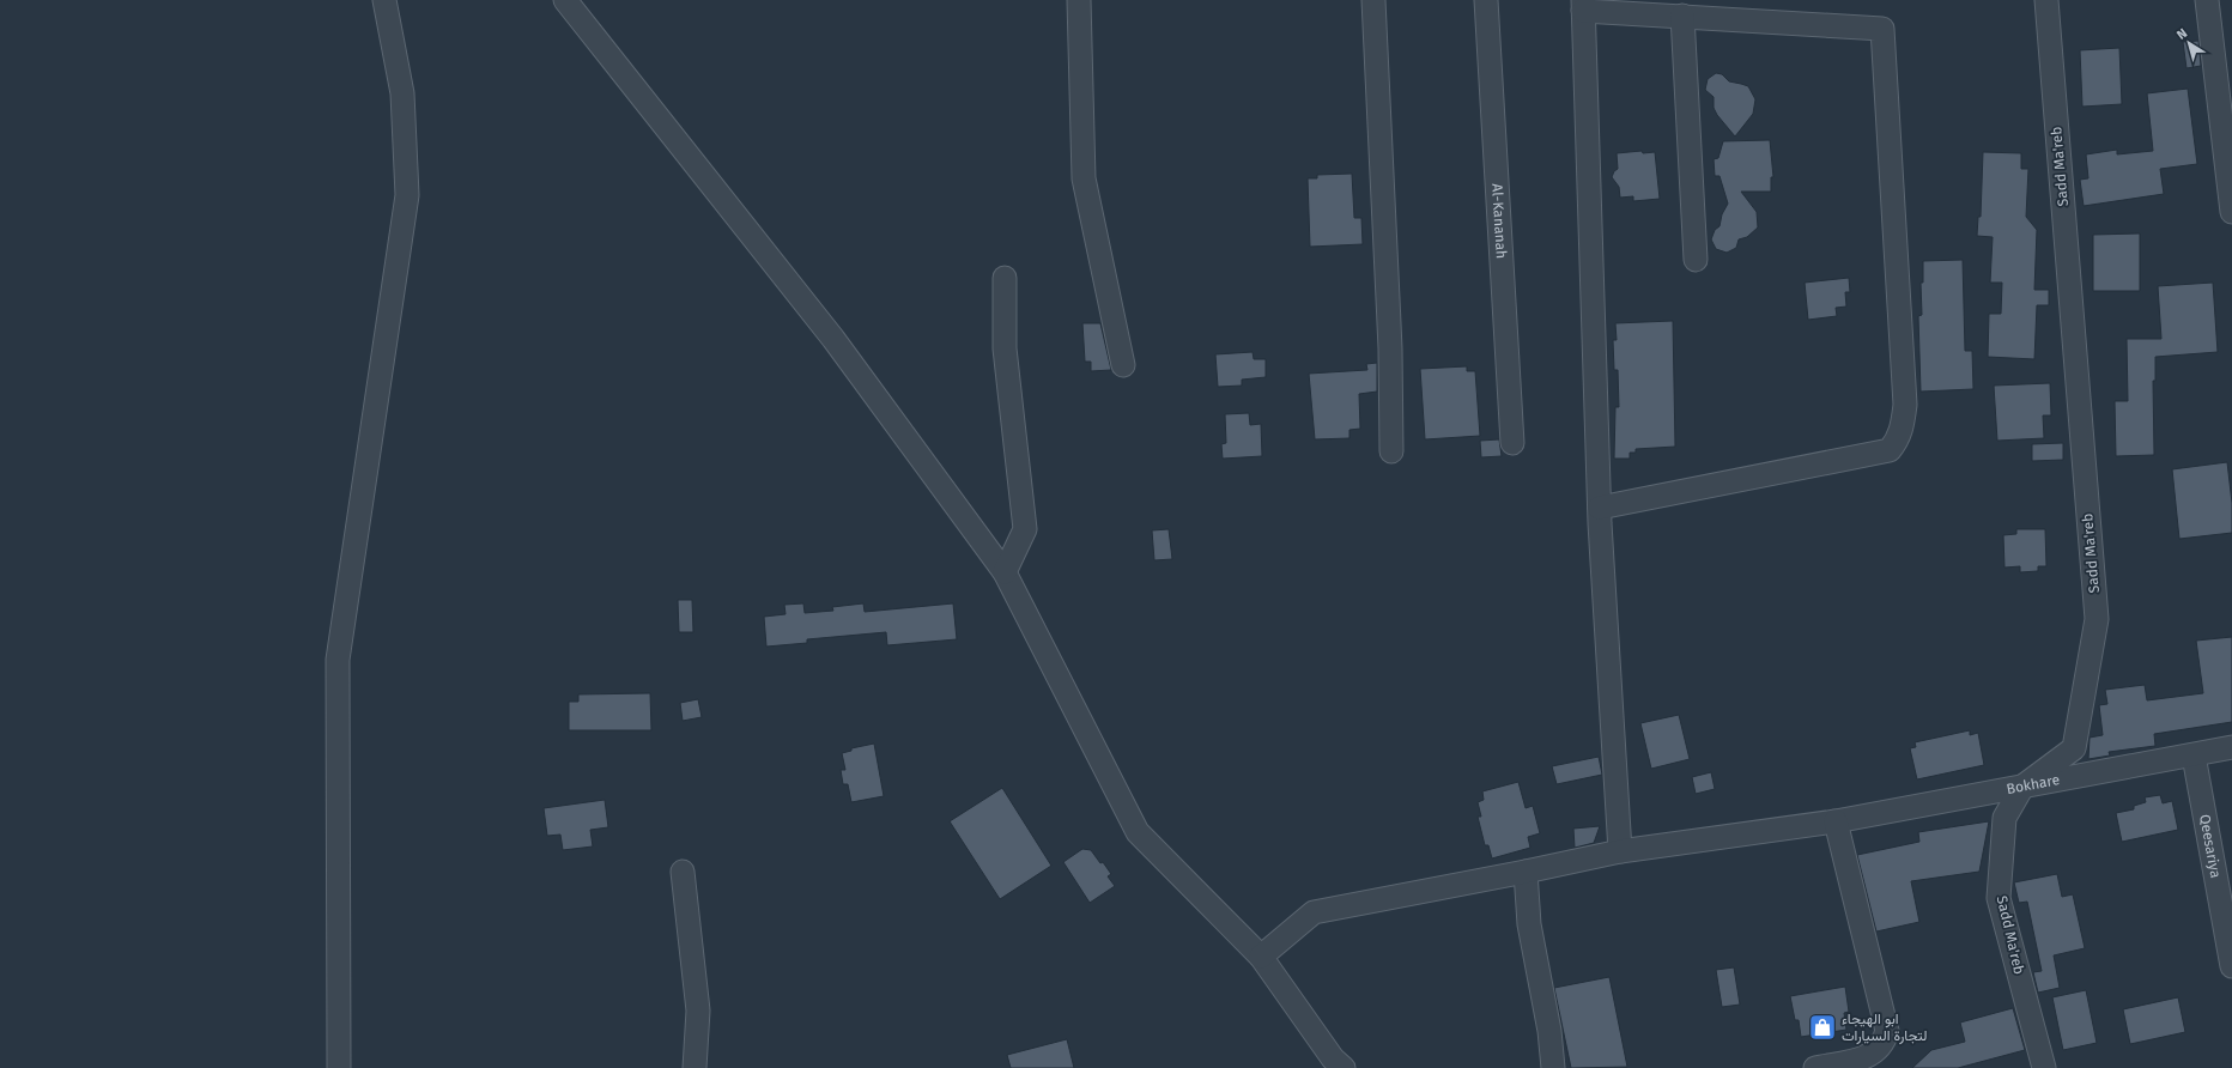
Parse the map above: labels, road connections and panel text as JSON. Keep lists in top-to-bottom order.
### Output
{
  "streets": {
    "street": [
      "Sadd Ma'reb",
      "Al-Kananah",
      "Bokhare",
      "Qeesariya"
    ]
  },
  "crossings": [
    ["Sadd Ma'reb", "Bokhare"],
    ["Bokhare", "Qeesariya"]
  ],
  "places": {
    "shop": ["ابو الهيجاء لتجارة السيارات"]
  },
  "north": "top left"
}
